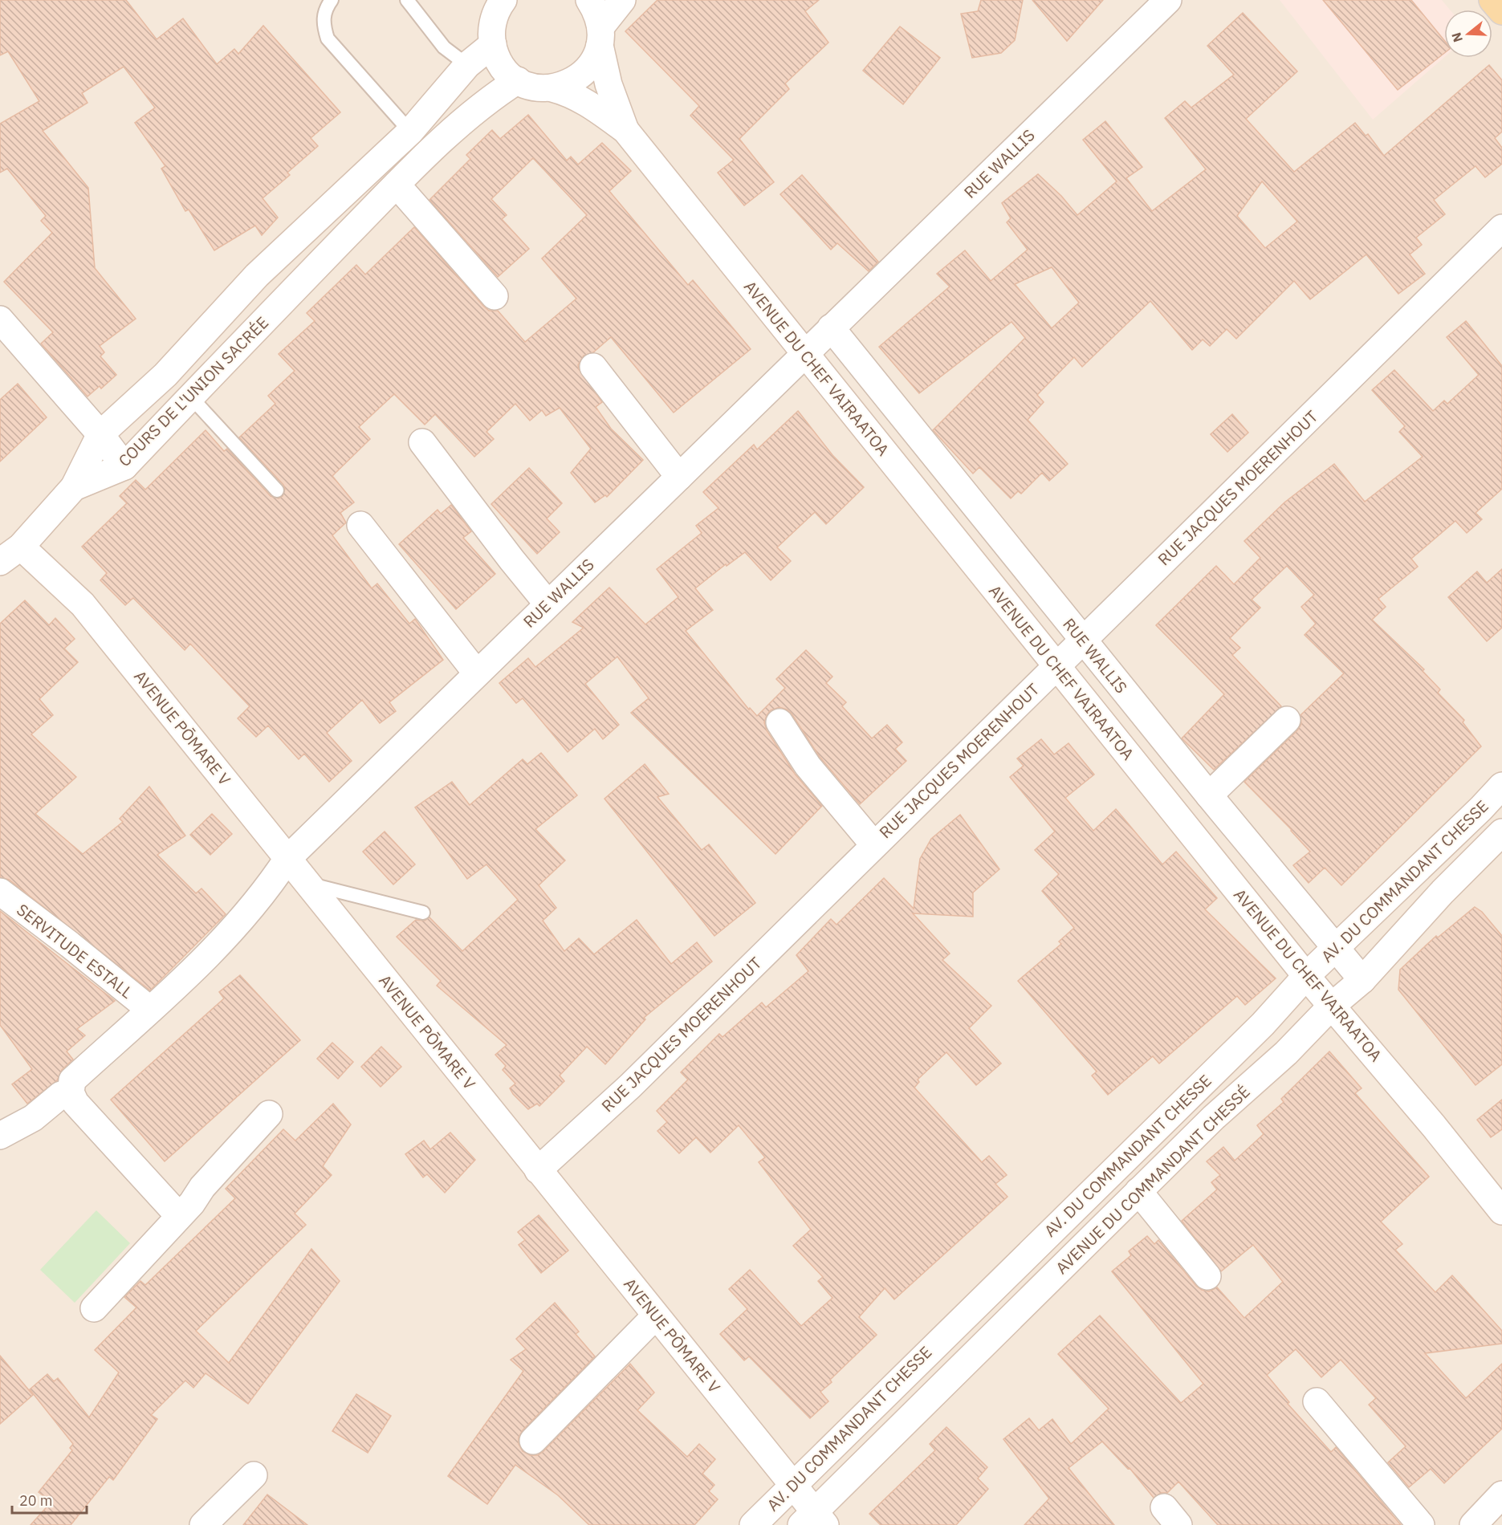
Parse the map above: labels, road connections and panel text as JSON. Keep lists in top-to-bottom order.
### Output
{
  "streets": {
    "main road": [
      "RUE WALLIS",
      "AVENUE DU CHEF VAIRAATOA",
      "COURS DE L'UNION SACRÉE",
      "RUE JACQUES MOERENHOUT",
      "AVENUE PŌMARE V",
      "AV. DU COMMANDANT CHESSE",
      "SERVITUDE ESTALL",
      "AVENUE DU COMMANDANT CHESSÉ"
    ]
  },
  "crossings": [
    ["RUE WALLIS", "AVENUE DU CHEF VAIRAATOA"],
    ["RUE WALLIS", "RUE JACQUES MOERENHOUT"],
    ["RUE WALLIS", "AVENUE PŌMARE V"],
    ["RUE WALLIS", "AV. DU COMMANDANT CHESSE"],
    ["RUE WALLIS", "SERVITUDE ESTALL"],
    ["RUE WALLIS", "AVENUE DU COMMANDANT CHESSÉ"],
    ["AVENUE DU CHEF VAIRAATOA", "COURS DE L'UNION SACRÉE"],
    ["AVENUE DU CHEF VAIRAATOA", "RUE JACQUES MOERENHOUT"],
    ["AVENUE DU CHEF VAIRAATOA", "AV. DU COMMANDANT CHESSE"],
    ["AVENUE DU CHEF VAIRAATOA", "AVENUE DU COMMANDANT CHESSÉ"],
    ["RUE JACQUES MOERENHOUT", "AVENUE PŌMARE V"],
    ["AVENUE PŌMARE V", "AV. DU COMMANDANT CHESSE"],
    ["AVENUE PŌMARE V", "AVENUE DU COMMANDANT CHESSÉ"]
  ],
  "scale_bar": "20 m",
  "north": "left"
}
